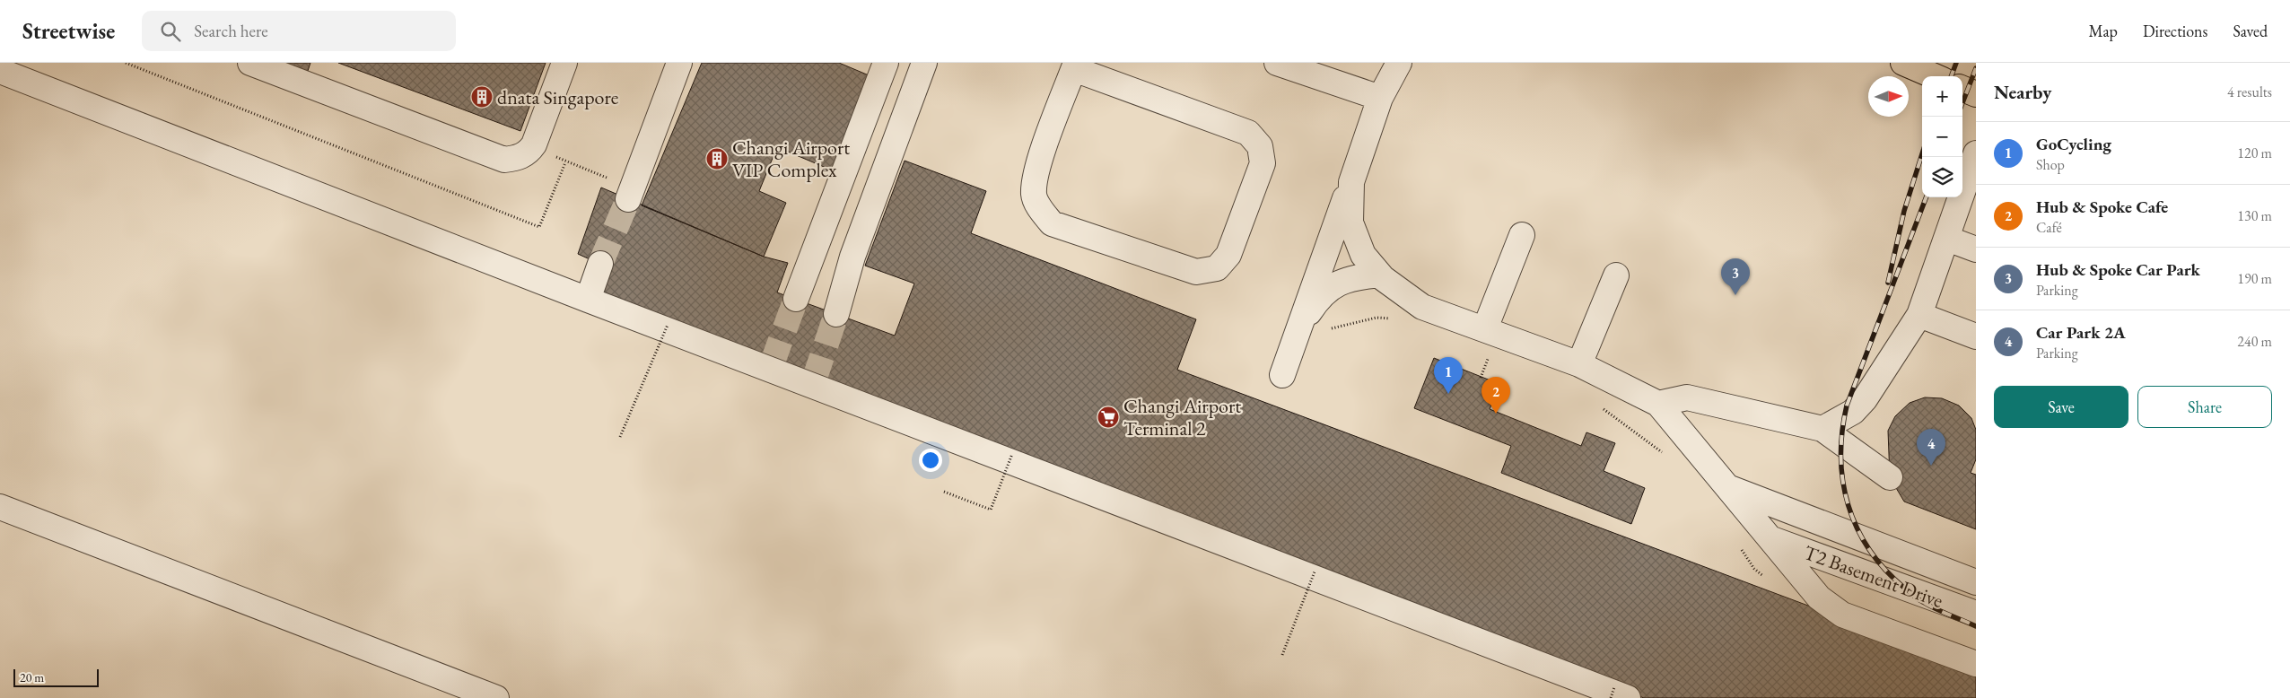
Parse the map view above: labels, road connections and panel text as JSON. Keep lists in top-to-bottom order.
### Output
{
  "streets": {
    "lane": ["T2 Basement Drive"]
  },
  "places": {
    "building": ["dnata Singapore", "Changi Airport VIP Complex"],
    "supermarket": ["Changi Airport Terminal 2"]
  },
  "scale_bar": "20 m",
  "north": "right",
  "page": {
    "header": "Streetwise",
    "search": "Search here",
    "nav": ["Map", "Directions", "Saved"],
    "heading": ["Nearby", "4 results"],
    "map_buttons": ["+", "−"],
    "list": [
      {
        "mark": "1",
        "name": "GoCycling",
        "note": "Shop",
        "value": "120 m"
      },
      {
        "mark": "2",
        "name": "Hub & Spoke Cafe",
        "note": "Café",
        "value": "130 m"
      },
      {
        "mark": "3",
        "name": "Hub & Spoke Car Park",
        "note": "Parking",
        "value": "190 m"
      },
      {
        "mark": "4",
        "name": "Car Park 2A",
        "note": "Parking",
        "value": "240 m"
      }
    ],
    "pins": [
      "3",
      "1",
      "2",
      "4"
    ],
    "buttons": ["Save", "Share"],
    "scale": "20 m"
  }
}
